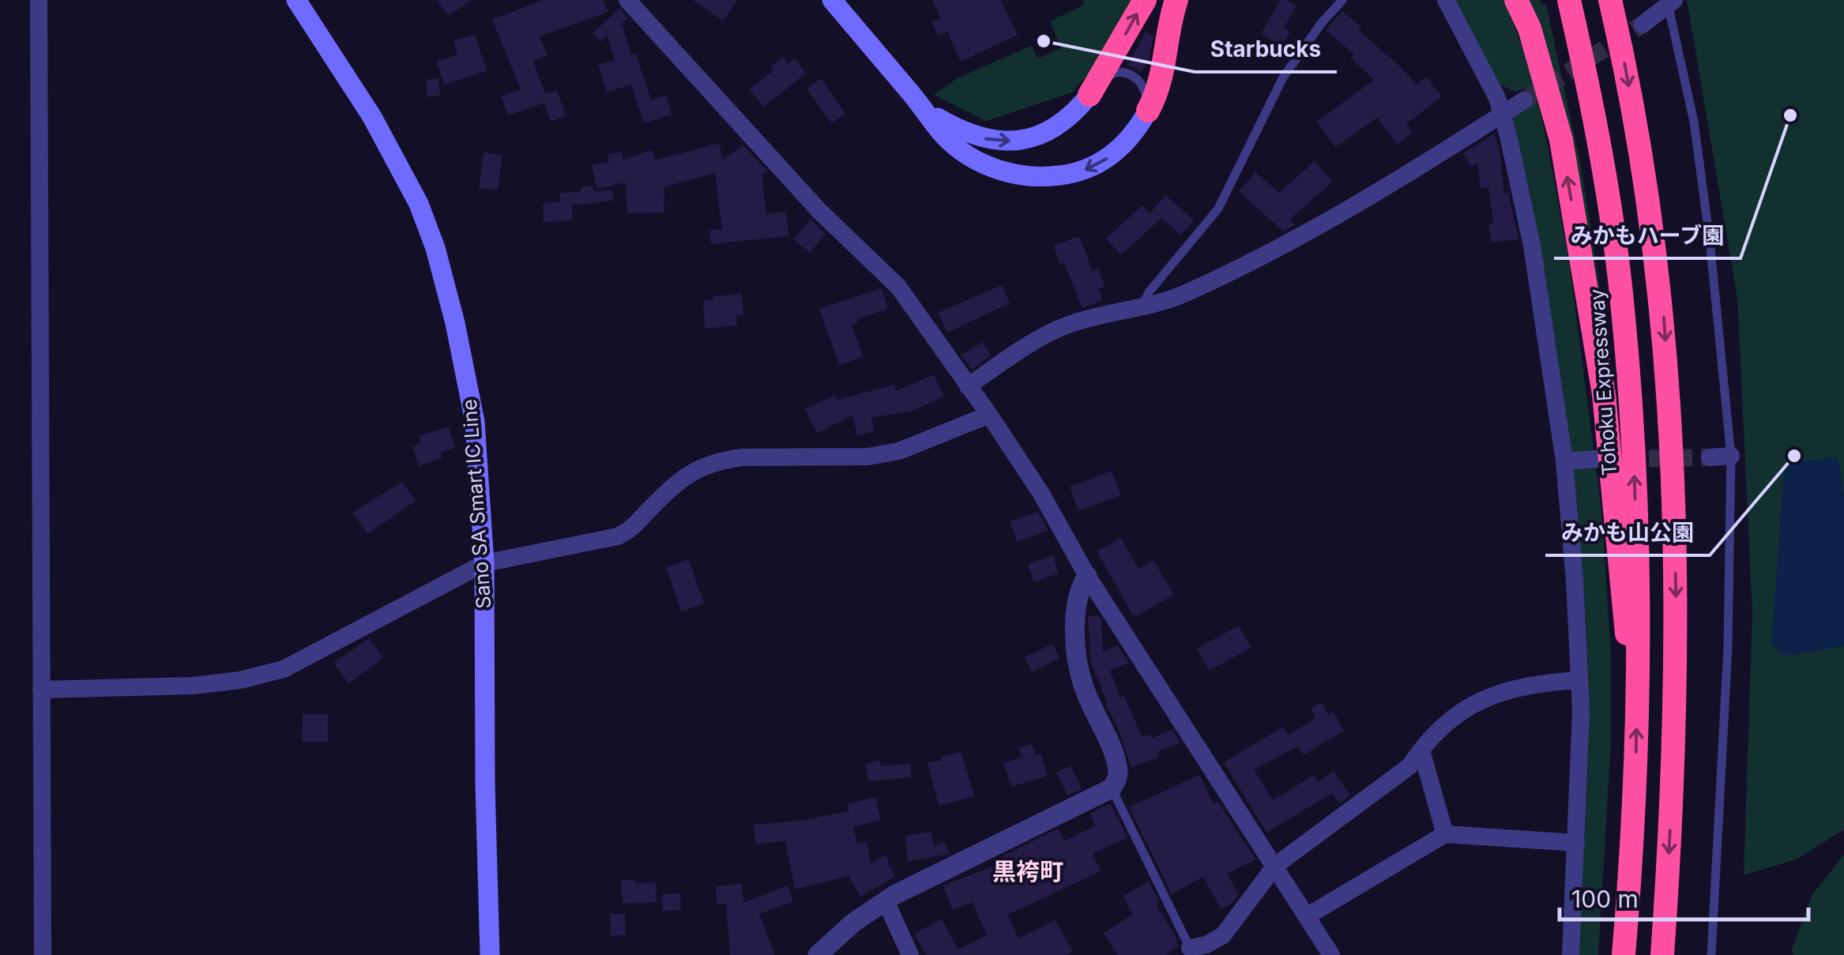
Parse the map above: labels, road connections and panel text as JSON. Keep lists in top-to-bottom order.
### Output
{
  "streets": {
    "highway": ["Tohoku Expressway"],
    "main road": ["Sano SA Smart IC Line"]
  },
  "districts": ["黒袴町"],
  "places": ["Starbucks", "みかもハーブ園", "みかも山公園"],
  "scale_bar": "100 m"
}
